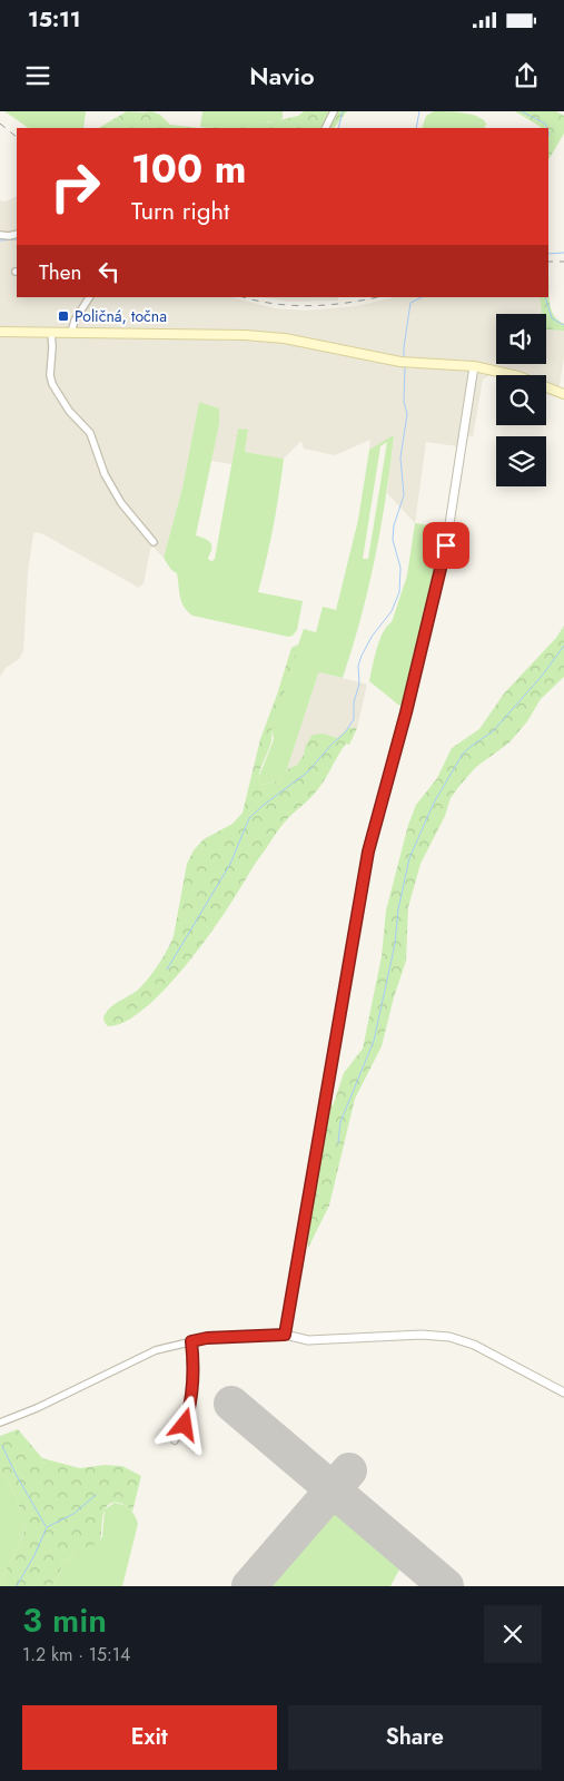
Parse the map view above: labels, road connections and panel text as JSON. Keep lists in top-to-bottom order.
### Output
{
  "places": {
    "transit": ["Poličná, točna"]
  },
  "page": {
    "status": "15:11",
    "header": "Navio",
    "turn": ["100 m", "Turn right"],
    "then": "Then",
    "heading": ["3 min", "1.2 km · 15:14"],
    "buttons": ["Exit", "Share"]
  }
}
